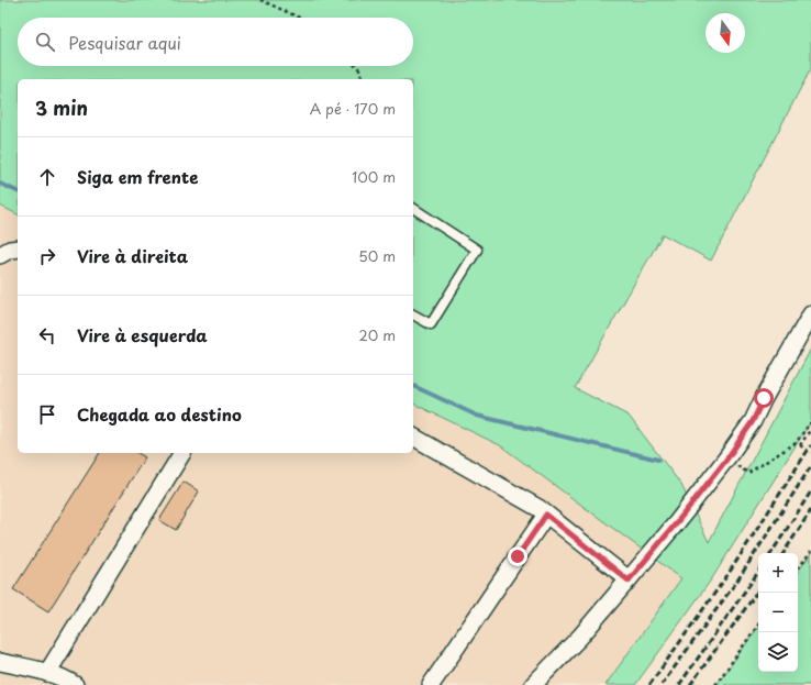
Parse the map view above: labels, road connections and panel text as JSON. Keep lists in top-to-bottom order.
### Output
{
  "north": "bottom",
  "page": {
    "search": "Pesquisar aqui",
    "heading": ["3 min", "A pé · 170 m"],
    "list": [
      ["Siga em frente", "100 m"],
      ["Vire à direita", "50 m"],
      ["Vire à esquerda", "20 m"],
      "Chegada ao destino"
    ],
    "map_buttons": ["+", "−"]
  }
}
